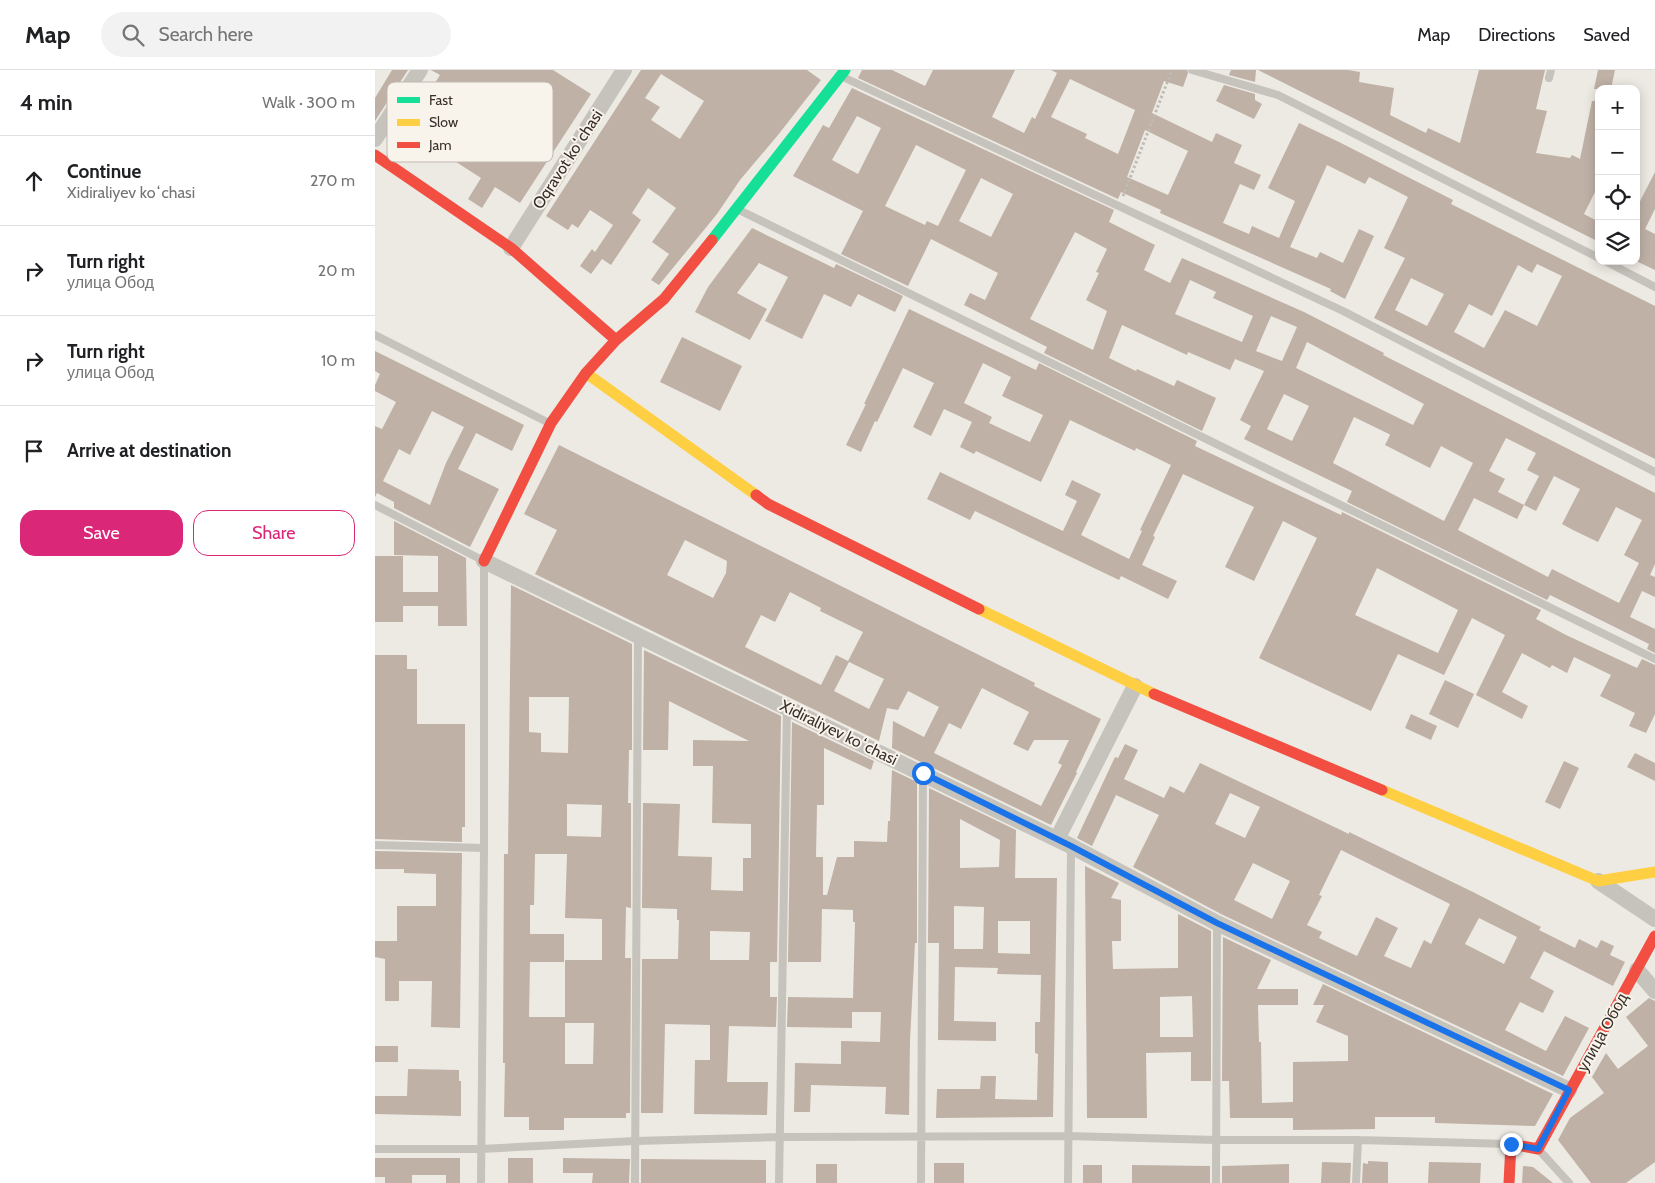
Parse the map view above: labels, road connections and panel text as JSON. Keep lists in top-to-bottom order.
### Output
{
  "streets": {
    "street": ["Oqravot koʻchasi", "Xidiraliyev koʻchasi", "улица Обод"]
  },
  "crossings": [
    ["Xidiraliyev koʻchasi", "улица Обод"]
  ],
  "legend": ["Fast", "Slow", "Jam"],
  "page": {
    "header": "Map",
    "search": "Search here",
    "nav": ["Map", "Directions", "Saved"],
    "heading": ["4 min", "Walk · 300 m"],
    "map_buttons": ["+", "−"],
    "list": [
      ["Continue", "Xidiraliyev koʻchasi", "270 m"],
      ["Turn right", "улица Обод", "20 m"],
      ["Turn right", "улица Обод", "10 m"],
      "Arrive at destination"
    ],
    "buttons": ["Save", "Share"]
  }
}
